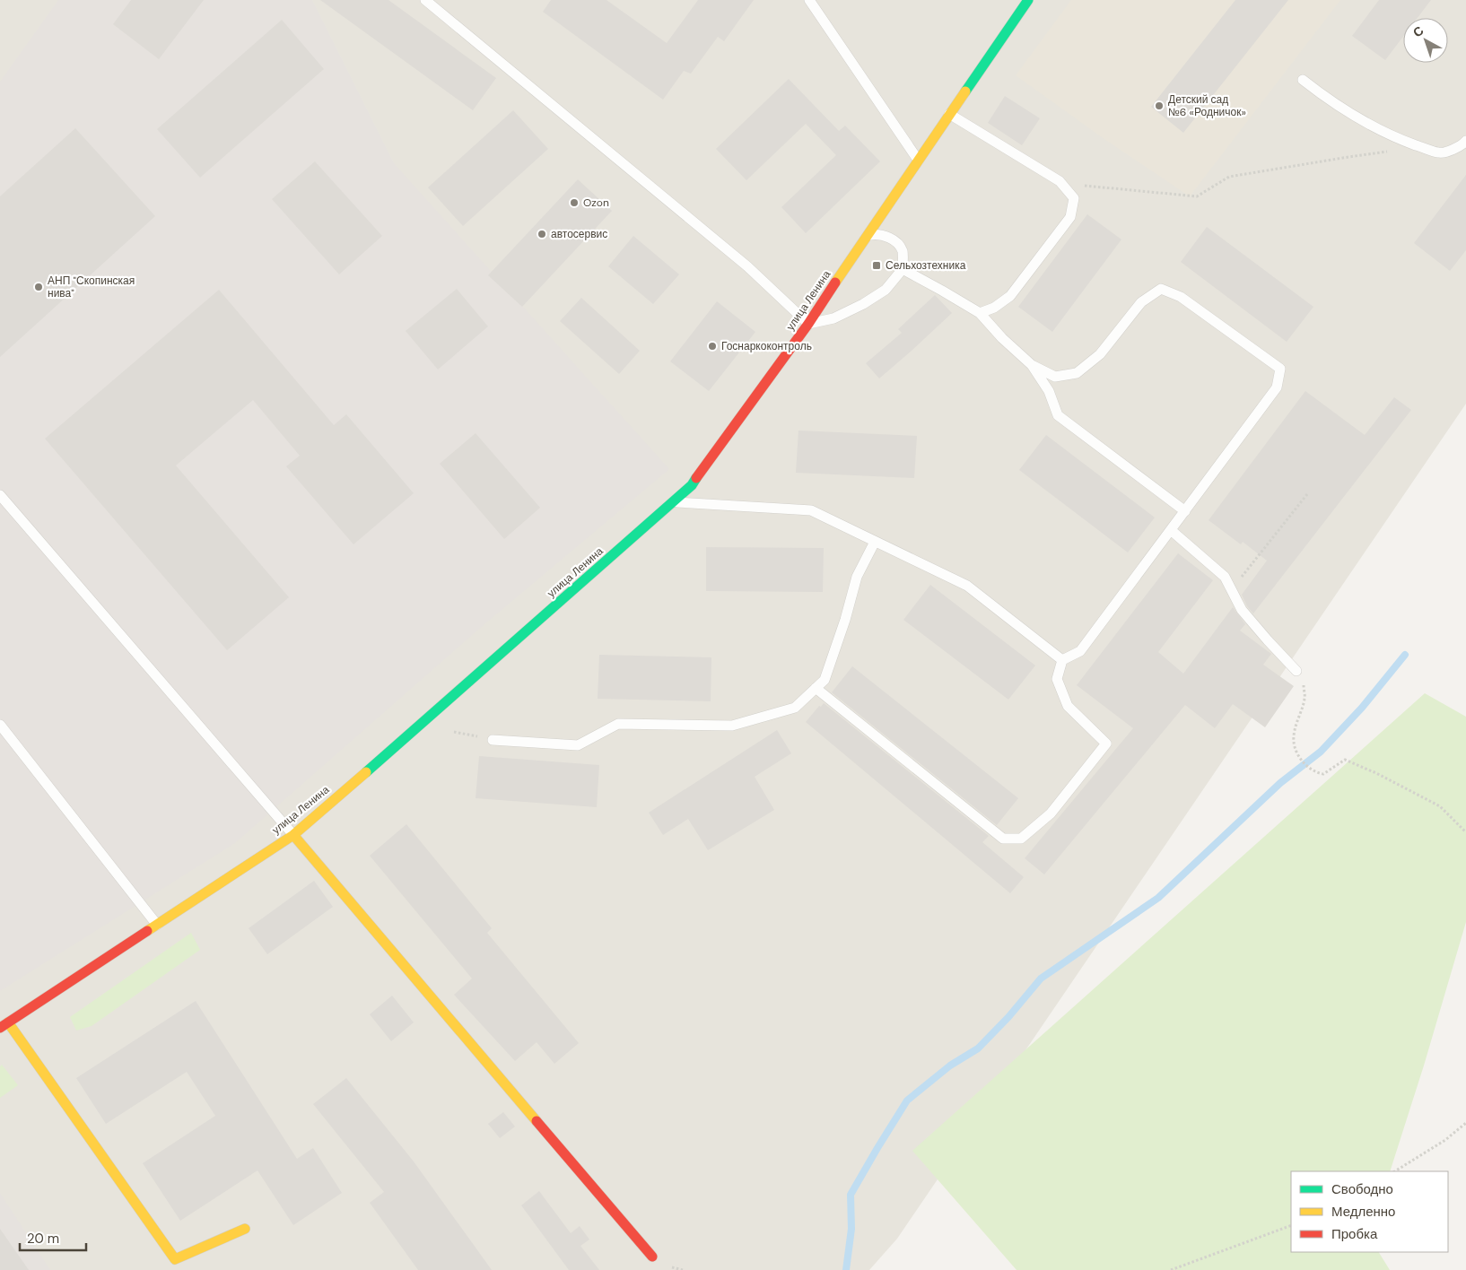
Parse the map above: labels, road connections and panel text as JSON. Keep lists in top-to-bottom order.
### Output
{
  "streets": {
    "street": ["улица Ленина"]
  },
  "places": {
    "other": [
      "Детский сад №6 «Родничок»",
      "Ozon",
      "автосервис",
      "АНП \"Скопинская нива\"",
      "Госнаркоконтроль"
    ],
    "transit": ["Сельхозтехника"]
  },
  "legend": ["Свободно", "Медленно", "Пробка"],
  "scale_bar": "20 m",
  "north": "top left"
}
